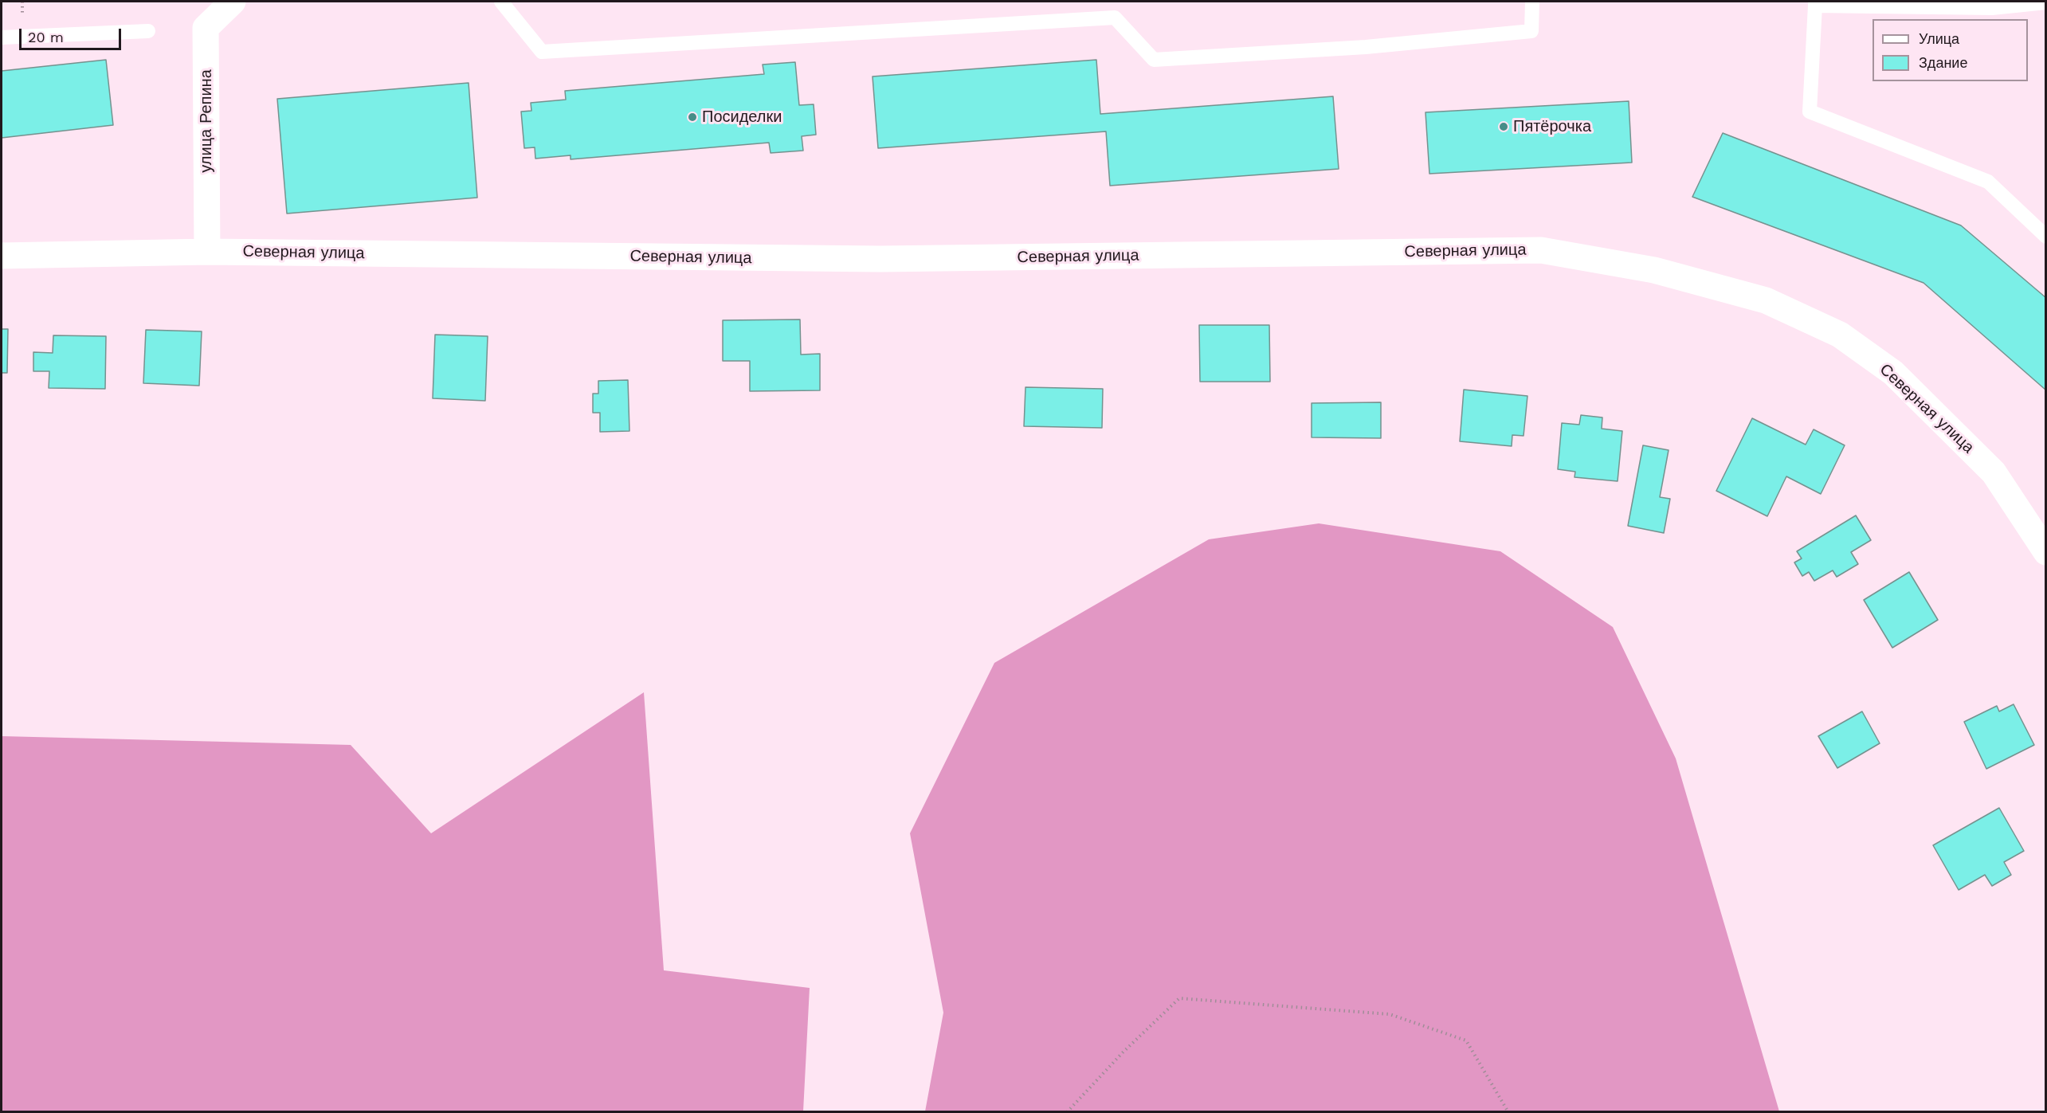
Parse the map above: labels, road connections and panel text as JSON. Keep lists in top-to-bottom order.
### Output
{
  "streets": {
    "street": ["улица Репина", "Северная улица"]
  },
  "crossings": [
    ["улица Репина", "Северная улица"]
  ],
  "places": ["Посиделки", "Пятёрочка"],
  "legend": ["Улица", "Здание"],
  "scale_bar": "20 m"
}
